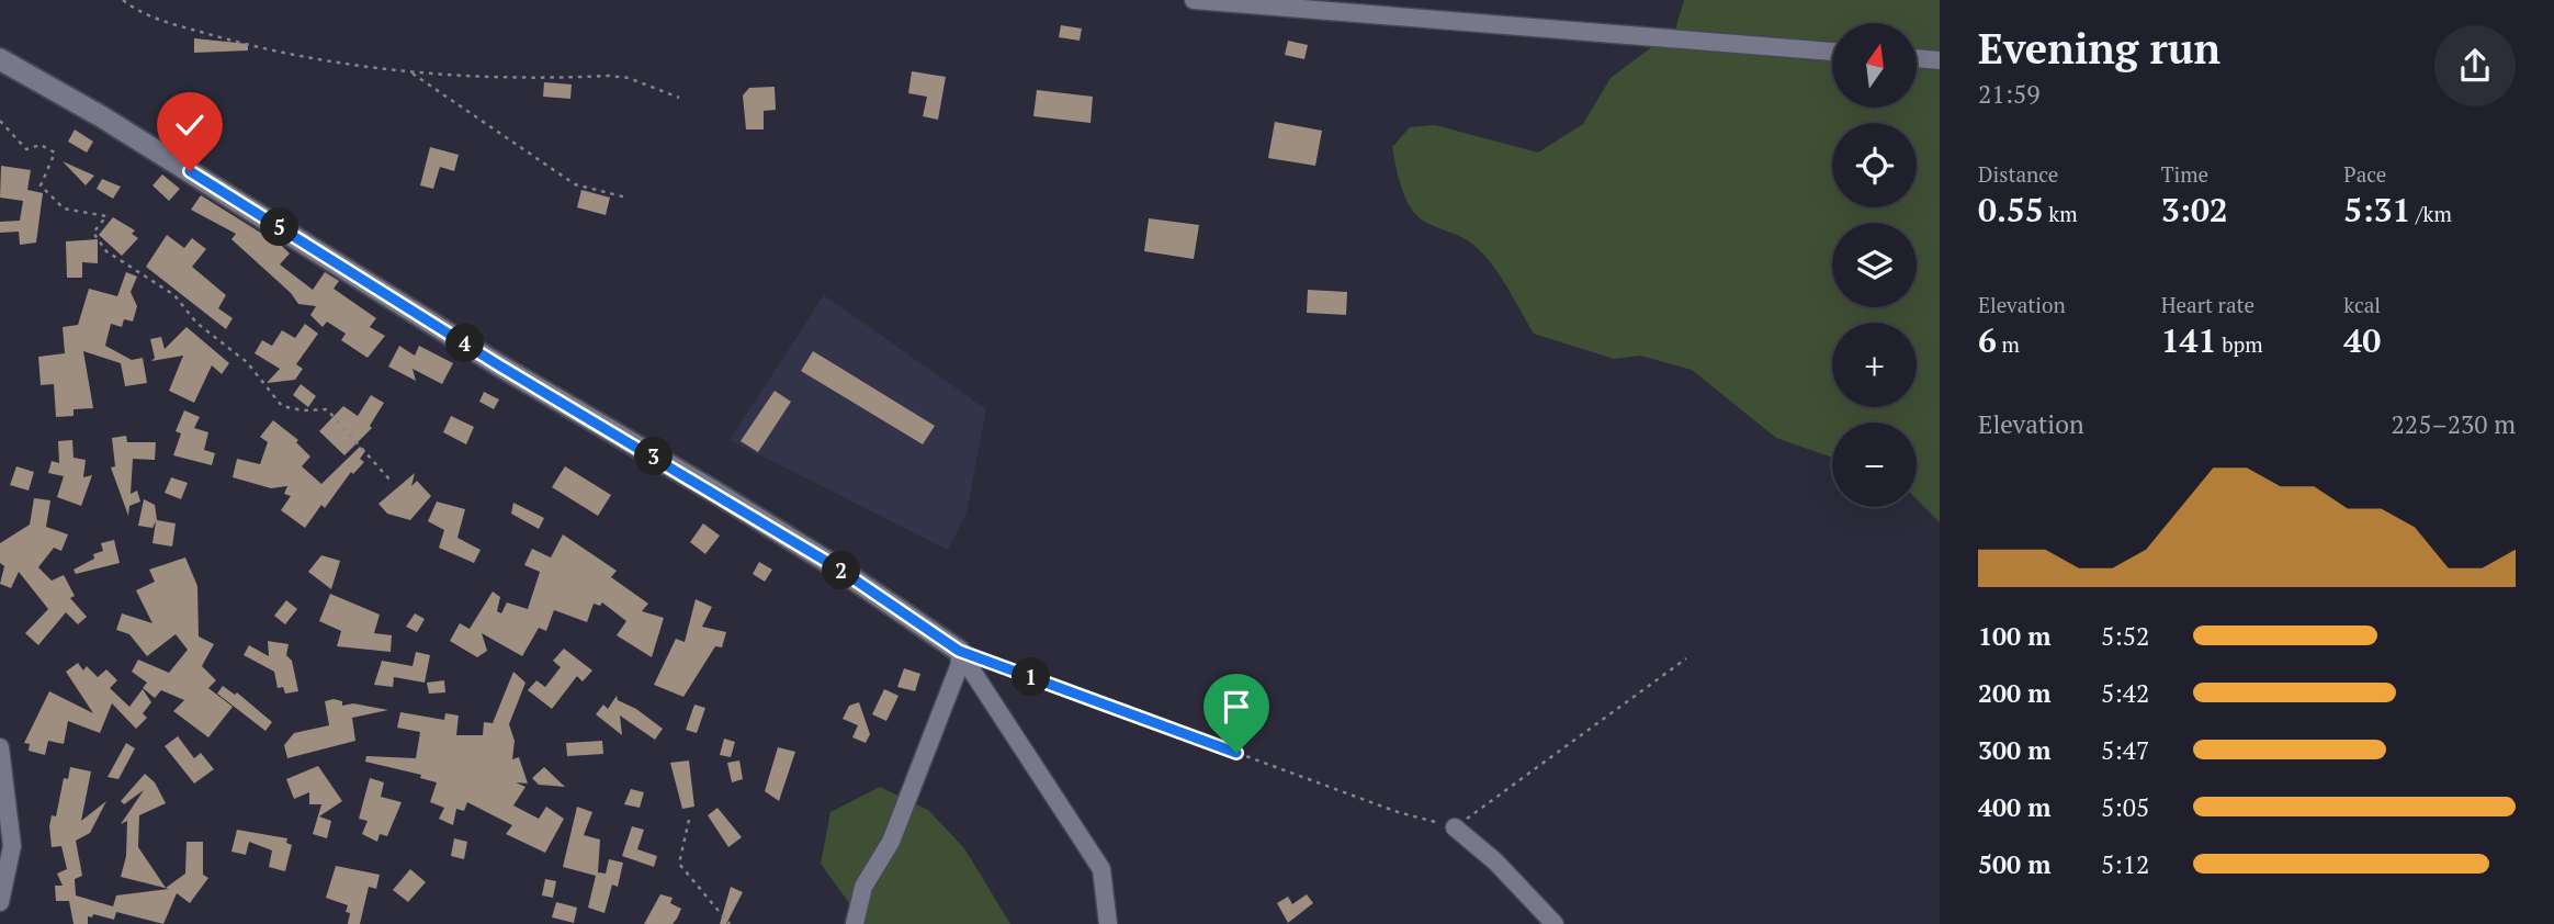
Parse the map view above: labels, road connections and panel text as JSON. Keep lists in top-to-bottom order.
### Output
{
  "north": "top",
  "page": {
    "heading": ["Evening run", "21:59"],
    "map_buttons": ["+", "−"],
    "stats": [
      ["Distance", "0.55 km"],
      ["Time", "3:02"],
      ["Pace", "5:31 /km"],
      ["Elevation", "6 m"],
      ["Heart rate", "141 bpm"],
      ["kcal", "40"]
    ],
    "pins": [
      "5",
      "4",
      "3",
      "2",
      "1"
    ],
    "chart": ["Elevation", "225–230 m"],
    "list": [
      {
        "name": "100 m",
        "note": "5:52"
      },
      {
        "name": "200 m",
        "note": "5:42"
      },
      {
        "name": "300 m",
        "note": "5:47"
      },
      {
        "name": "400 m",
        "note": "5:05"
      },
      {
        "name": "500 m",
        "note": "5:12"
      }
    ]
  }
}
